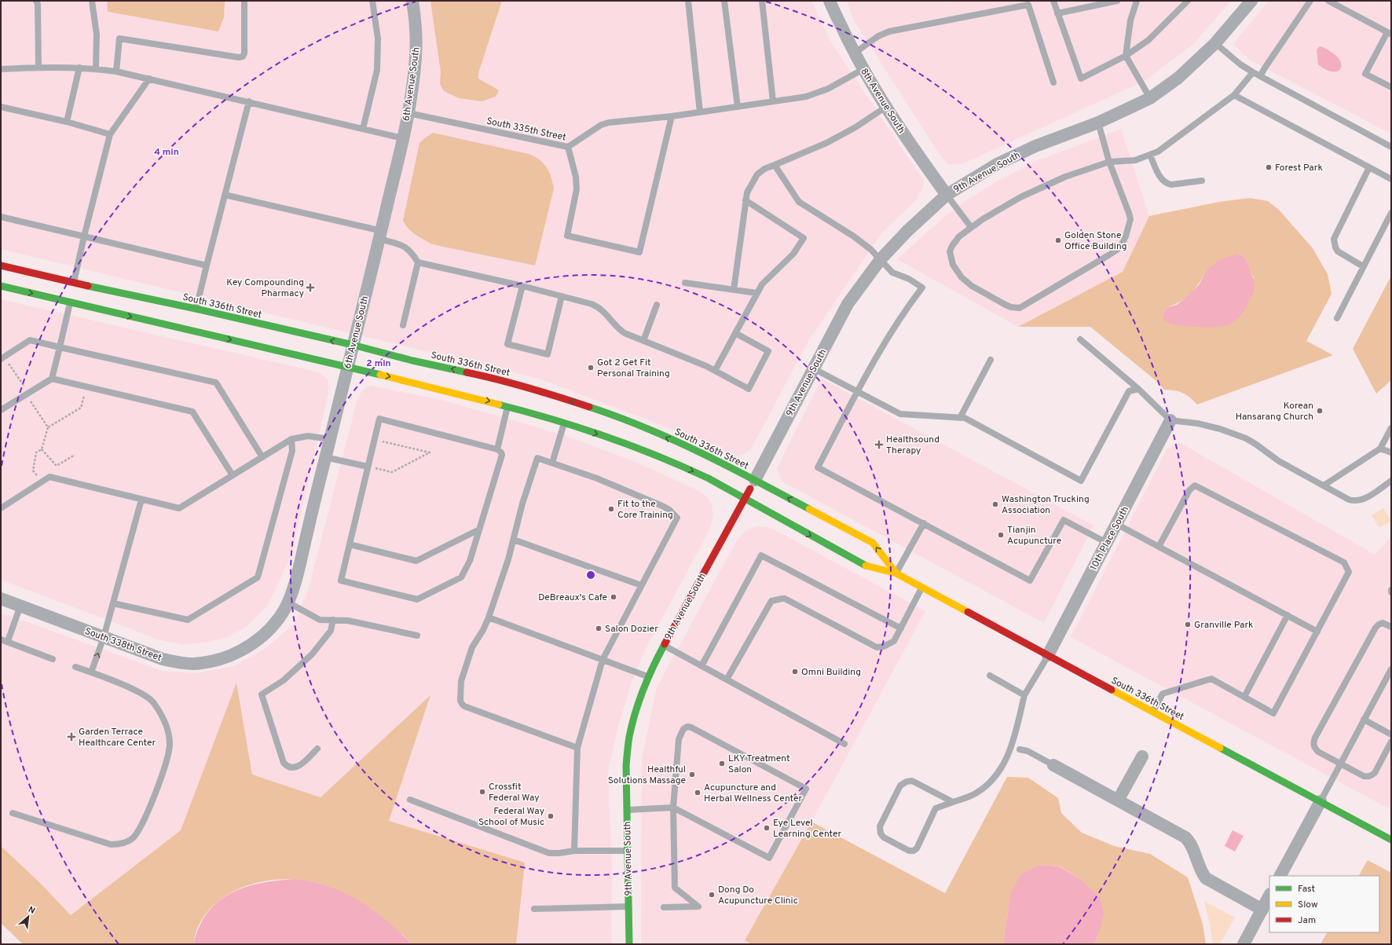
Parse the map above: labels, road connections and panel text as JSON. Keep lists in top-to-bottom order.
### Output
{
  "streets": {
    "main road": ["9th Avenue South", "South 336th Street"],
    "street": [
      "6th Avenue South",
      "8th Avenue South",
      "10th Place South",
      "South 338th Street"
    ],
    "lane": ["South 335th Street"]
  },
  "crossings": [
    ["6th Avenue South", "South 335th Street"],
    ["6th Avenue South", "South 336th Street"],
    ["6th Avenue South", "South 338th Street"],
    ["8th Avenue South", "South 335th Street"],
    ["8th Avenue South", "9th Avenue South"],
    ["9th Avenue South", "South 336th Street"],
    ["South 336th Street", "10th Place South"]
  ],
  "places": {
    "other": [
      "Forest Park",
      "Golden Stone Office Building",
      "Got 2 Get Fit Personal Training",
      "Korean Hansarang Church",
      "Washington Trucking Association",
      "Fit to the Core Training",
      "Tianjin Acupuncture",
      "DeBreaux's Cafe",
      "Granville Park",
      "Salon Dozier",
      "Omni Building",
      "LKY Treatment Salon",
      "Healthful Solutions Massage",
      "Crossfit Federal Way",
      "Acupuncture and Herbal Wellness Center",
      "Federal Way School of Music",
      "Eye Level Learning Center",
      "Dong Do Acupuncture Clinic"
    ],
    "health": ["Key Compounding Pharmacy", "Healthsound Therapy", "Garden Terrace Healthcare Center"]
  },
  "legend": ["Fast", "Slow", "Jam"],
  "north": "top right",
  "rings": ["4 min", "2 min"]
}
